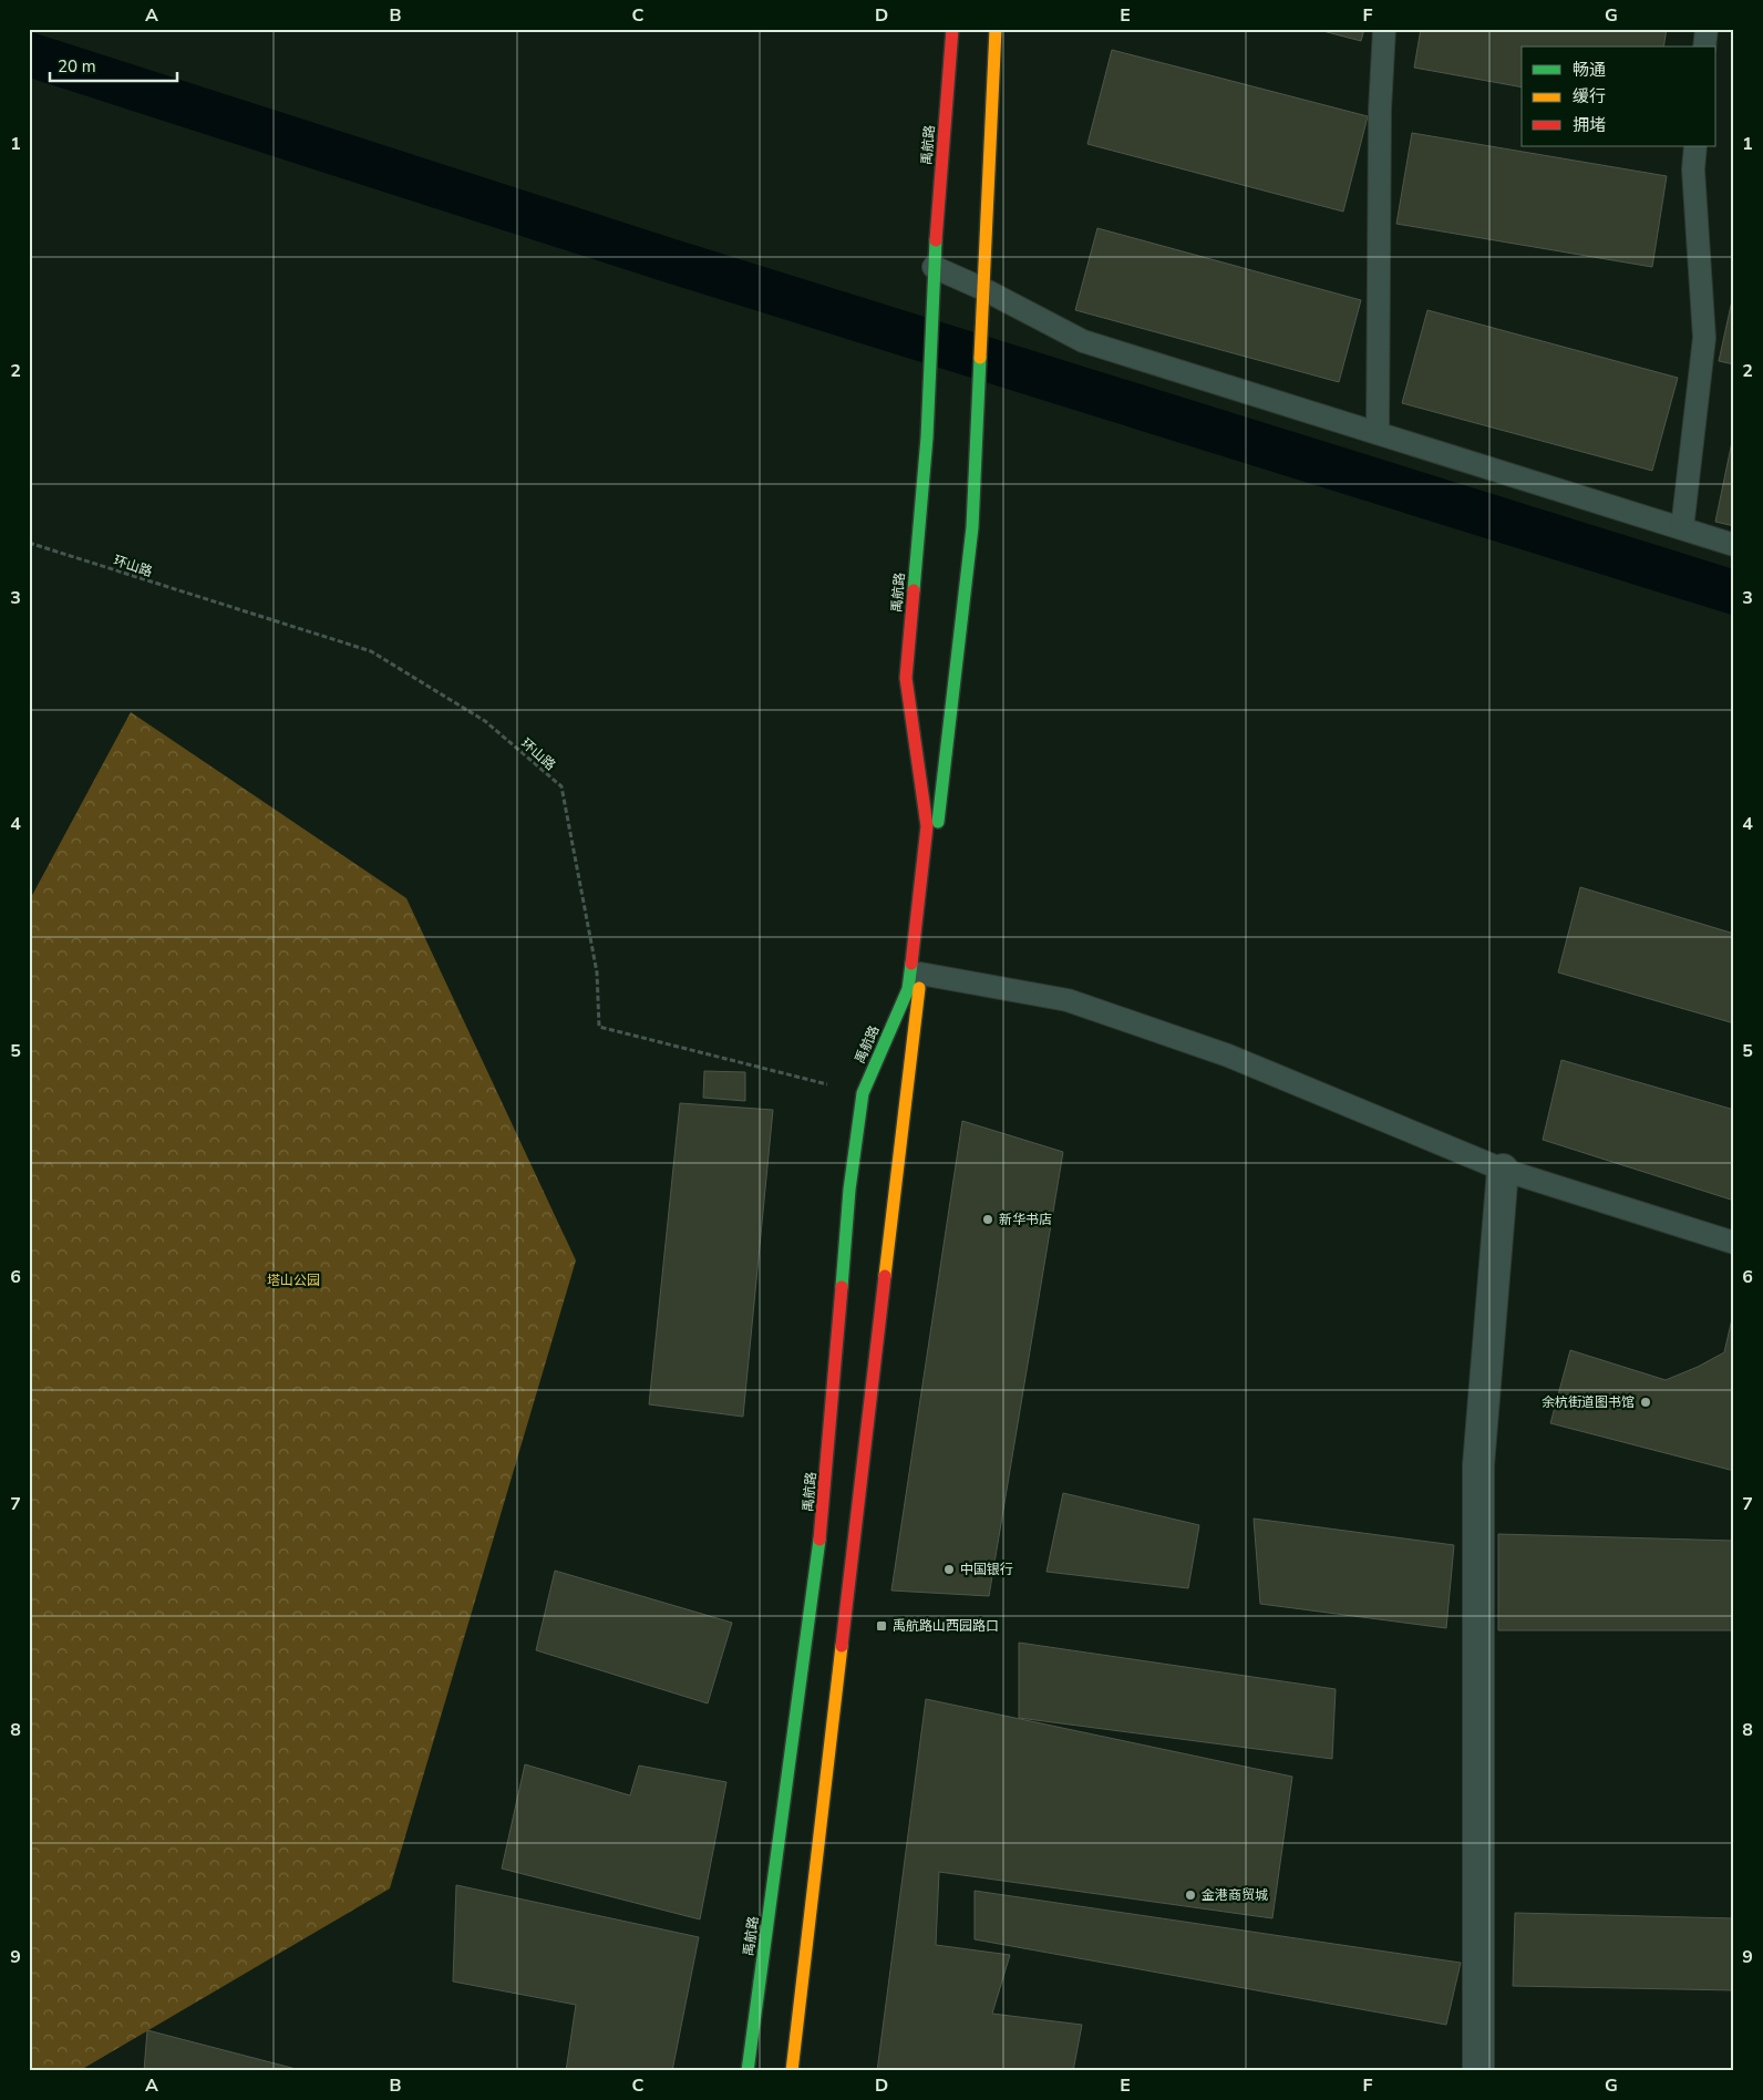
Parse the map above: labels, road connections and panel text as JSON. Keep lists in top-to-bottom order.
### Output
{
  "streets": {
    "main road": ["禹航路"],
    "path": ["环山路"]
  },
  "crossings": [
    ["禹航路", "环山路"]
  ],
  "parks": ["塔山公园"],
  "places": {
    "other": [
      "新华书店",
      "余杭街道图书馆",
      "中国银行",
      "金港商贸城"
    ],
    "transit": ["禹航路山西园路口"]
  },
  "legend": ["畅通", "缓行", "拥堵"],
  "scale_bar": "20 m",
  "grid": {
    "columns": [
      "A",
      "B",
      "C",
      "D",
      "E",
      "F",
      "G"
    ],
    "rows": [
      "1",
      "2",
      "3",
      "4",
      "5",
      "6",
      "7",
      "8",
      "9"
    ]
  }
}
